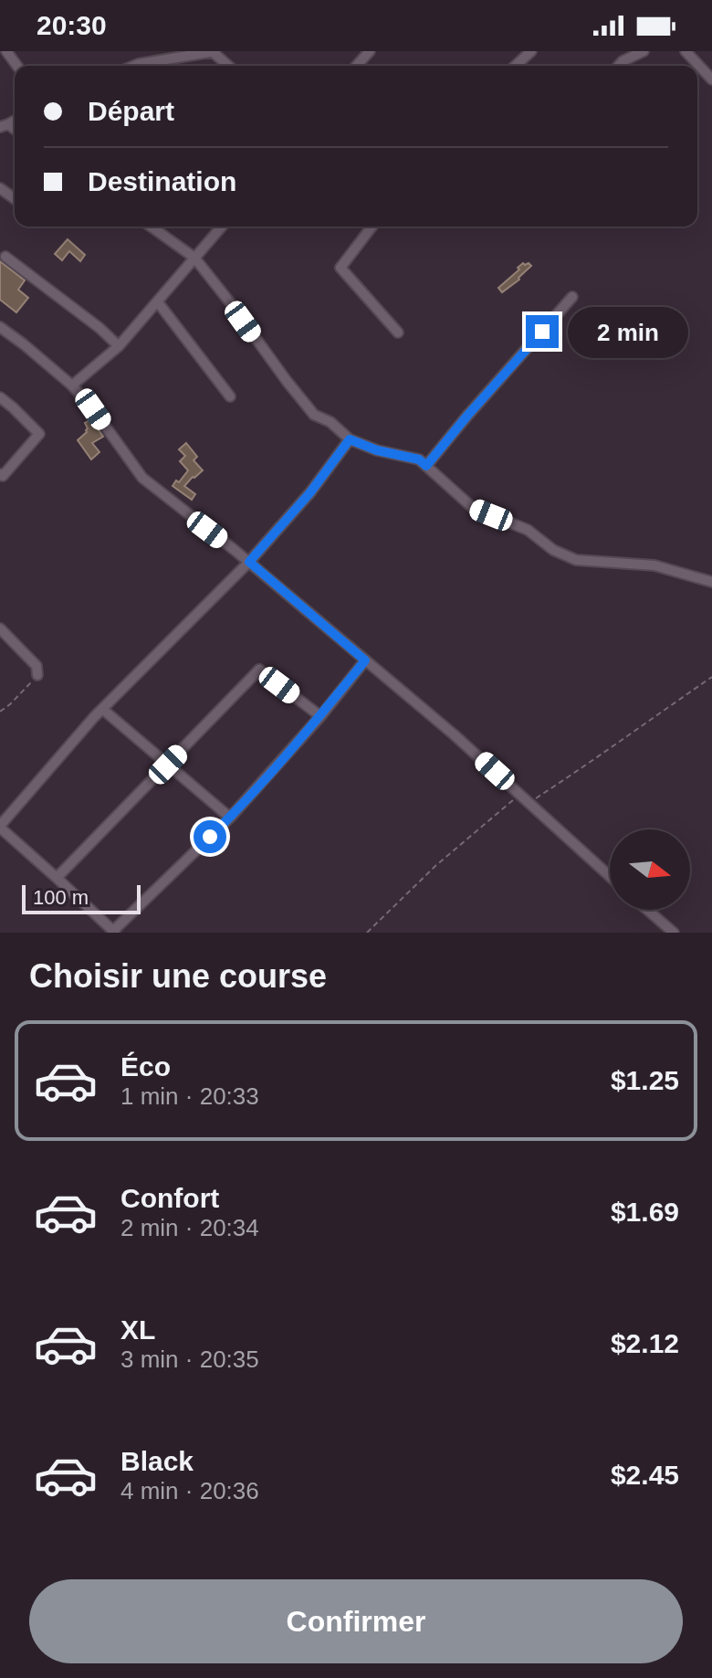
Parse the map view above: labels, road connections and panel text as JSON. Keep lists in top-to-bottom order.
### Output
{
  "scale_bar": "100 m",
  "north": "right",
  "page": {
    "status": "20:30",
    "banner": ["Départ", "Destination"],
    "bubble": "2 min",
    "scale": "100 m",
    "heading": "Choisir une course",
    "list": [
      {
        "name": "Éco",
        "note": "1 min · 20:33",
        "value": "$1.25"
      },
      {
        "name": "Confort",
        "note": "2 min · 20:34",
        "value": "$1.69"
      },
      {
        "name": "XL",
        "note": "3 min · 20:35",
        "value": "$2.12"
      },
      {
        "name": "Black",
        "note": "4 min · 20:36",
        "value": "$2.45"
      }
    ],
    "buttons": "Confirmer"
  }
}
